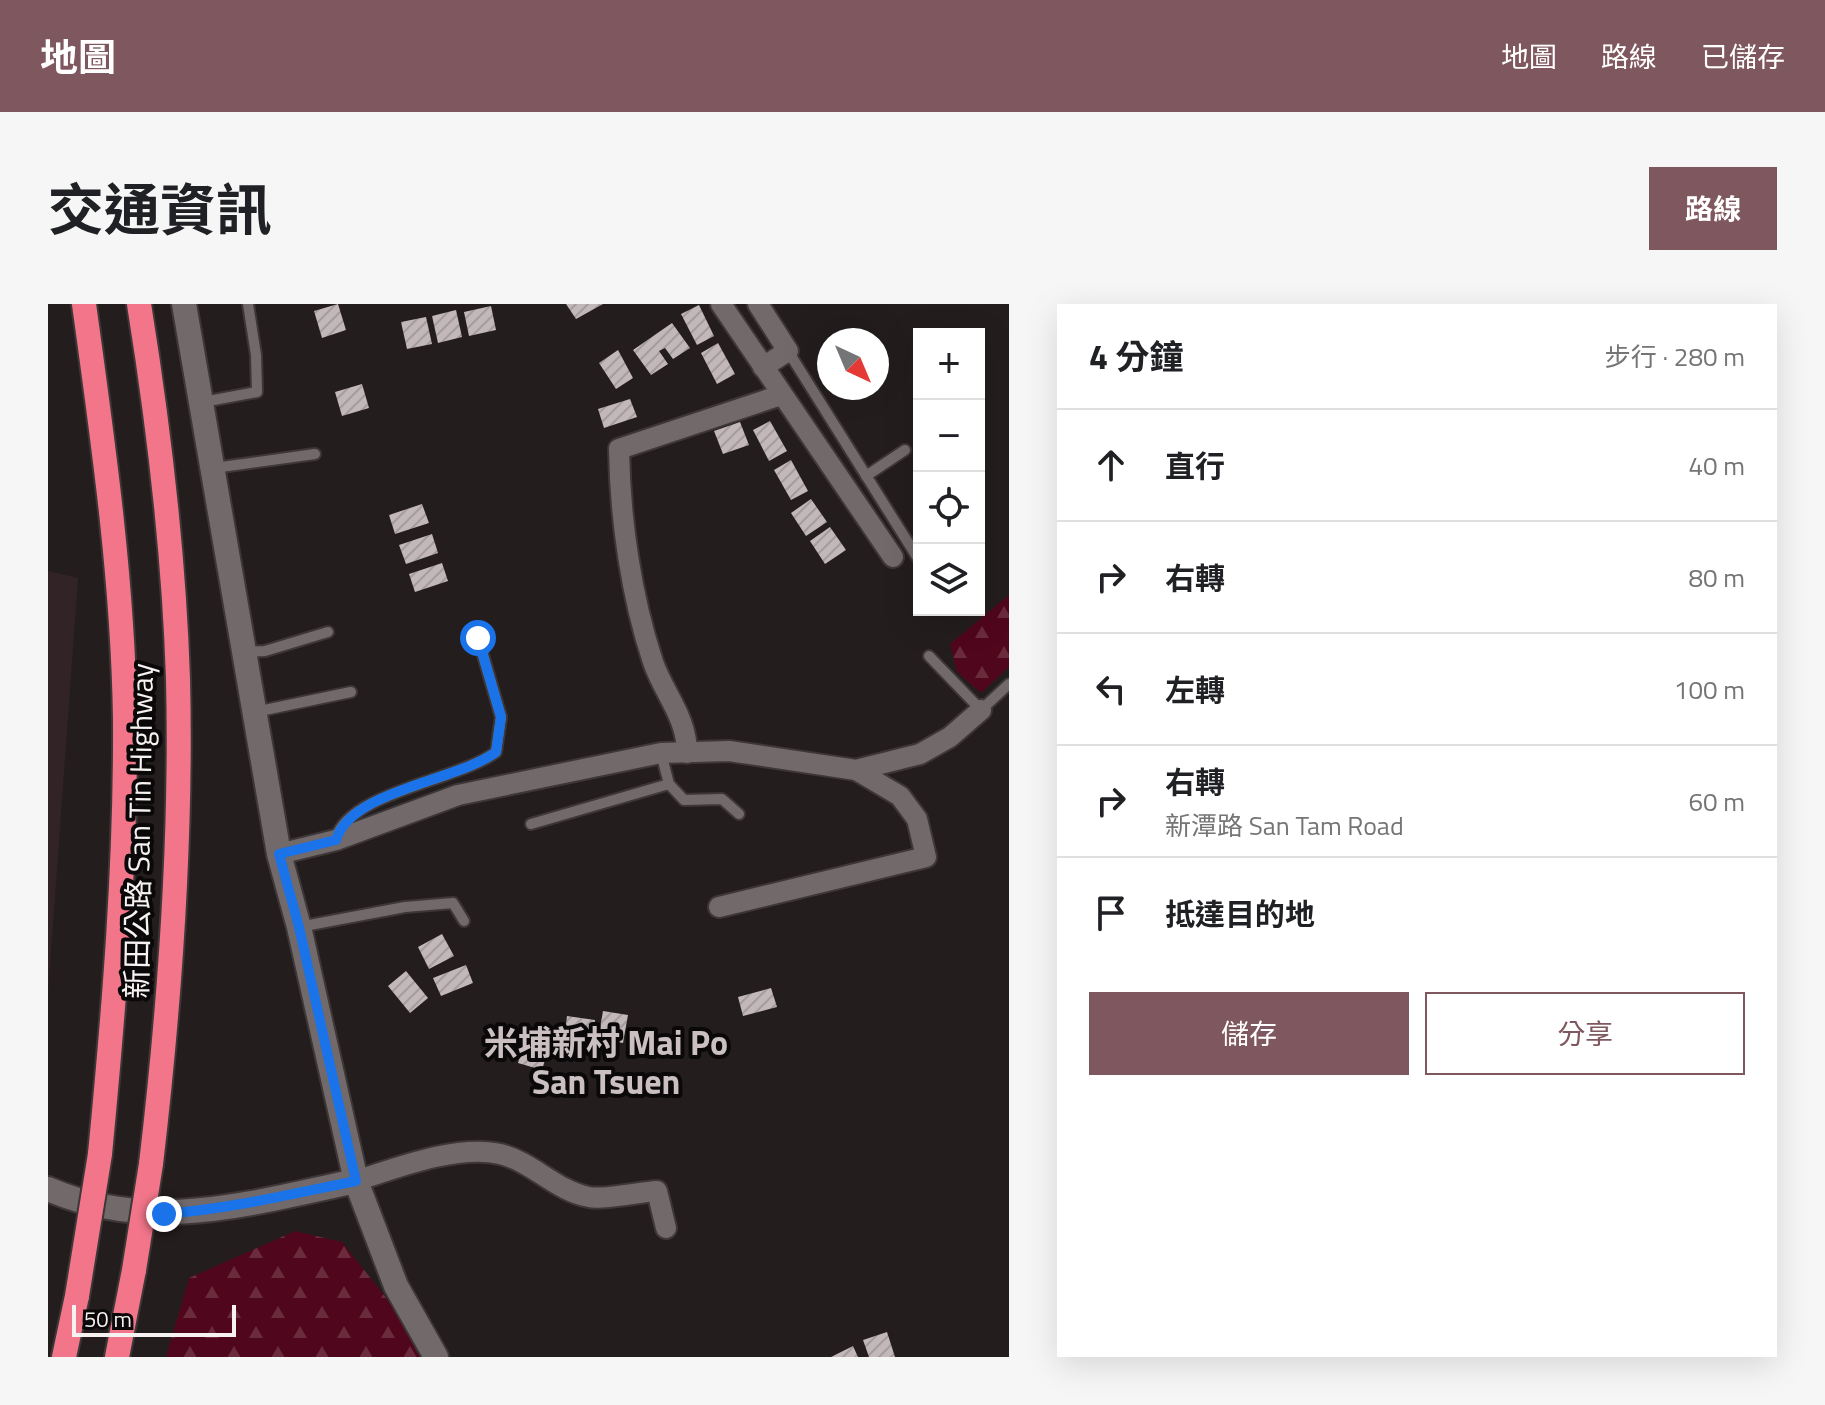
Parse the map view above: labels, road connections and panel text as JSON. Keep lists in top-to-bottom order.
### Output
{
  "streets": {
    "highway": ["新田公路 San Tin Highway"]
  },
  "districts": ["米埔新村 Mai Po San Tsuen"],
  "scale_bar": "50 m",
  "north": "bottom right",
  "page": {
    "header": "地圖",
    "nav": ["地圖", "路線", "已儲存"],
    "title": "交通資訊",
    "buttons": [
      "路線",
      ["儲存", "分享"]
    ],
    "heading": ["4 分鐘", "步行 · 280 m"],
    "map_buttons": ["+", "−"],
    "list": [
      ["直行", "40 m"],
      ["右轉", "80 m"],
      ["左轉", "100 m"],
      ["右轉", "新潭路 San Tam Road", "60 m"],
      "抵達目的地"
    ],
    "scale": "50 m"
  }
}
